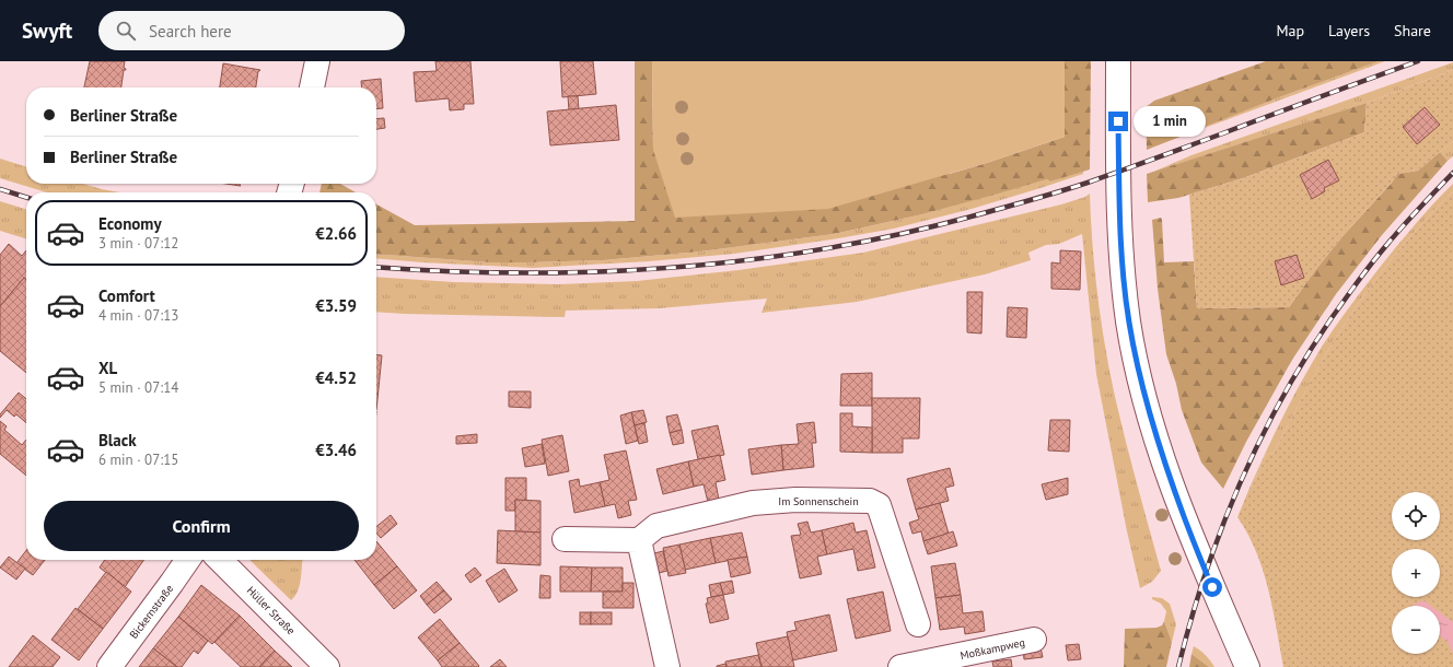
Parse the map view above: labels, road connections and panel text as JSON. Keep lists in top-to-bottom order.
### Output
{
  "streets": {
    "street": [
      "Im Sonnenschein",
      "Hüller Straße",
      "Bickernstraße",
      "Moßkampweg"
    ]
  },
  "page": {
    "header": "Swyft",
    "search": "Search here",
    "nav": ["Map", "Layers", "Share"],
    "banner": ["Berliner Straße", "Berliner Straße"],
    "bubble": "1 min",
    "list": [
      {
        "name": "Economy",
        "note": "3 min · 07:12",
        "value": "€2.66"
      },
      {
        "name": "Comfort",
        "note": "4 min · 07:13",
        "value": "€3.59"
      },
      {
        "name": "XL",
        "note": "5 min · 07:14",
        "value": "€4.52"
      },
      {
        "name": "Black",
        "note": "6 min · 07:15",
        "value": "€3.46"
      }
    ],
    "map_buttons": ["+", "−"],
    "buttons": "Confirm"
  }
}
